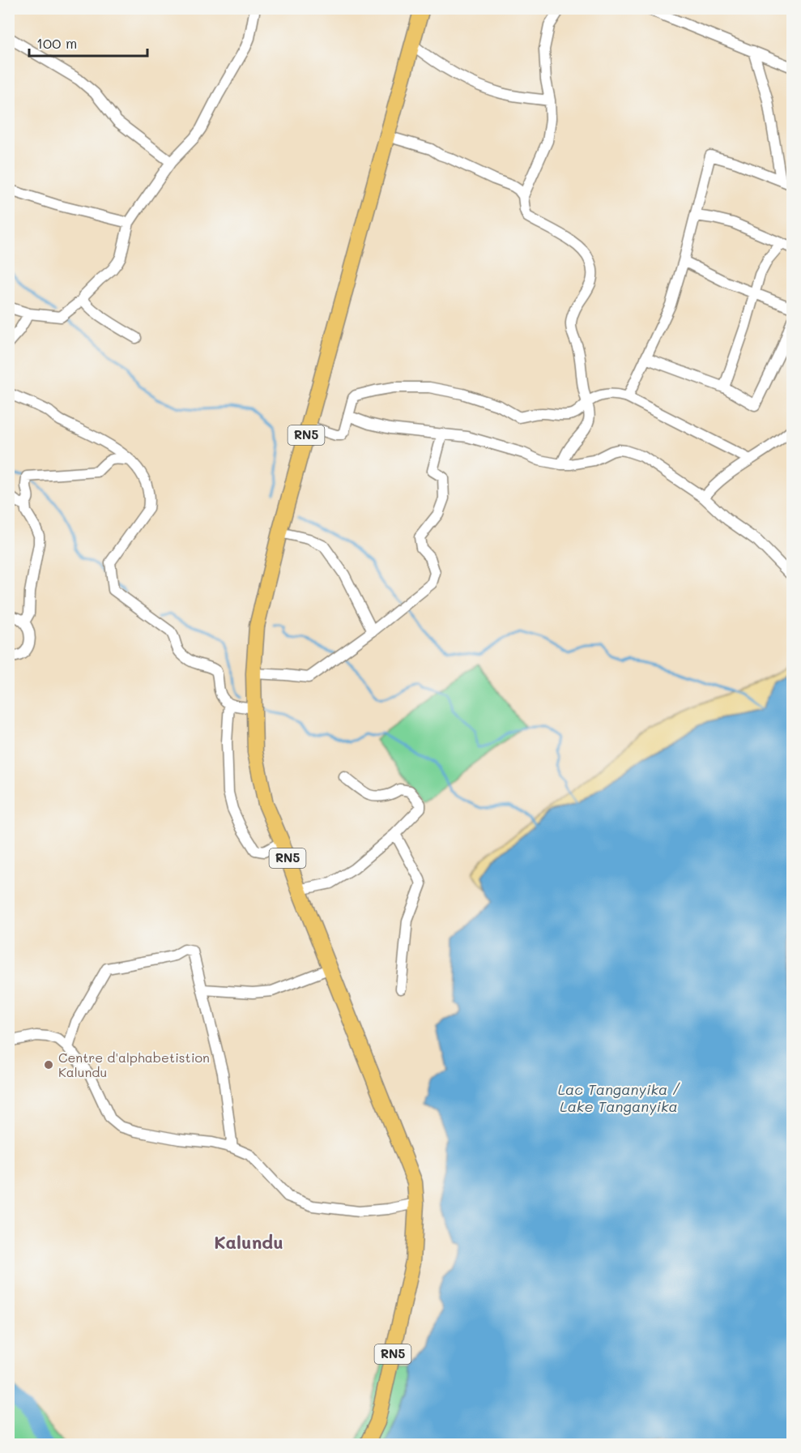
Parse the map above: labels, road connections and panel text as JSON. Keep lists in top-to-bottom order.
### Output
{
  "streets": {
    "highway": ["RN5"]
  },
  "districts": ["Kalundu"],
  "water": ["Lac Tanganyika / Lake Tanganyika"],
  "places": ["Centre d'alphabetistion Kalundu"],
  "scale_bar": "100 m"
}
